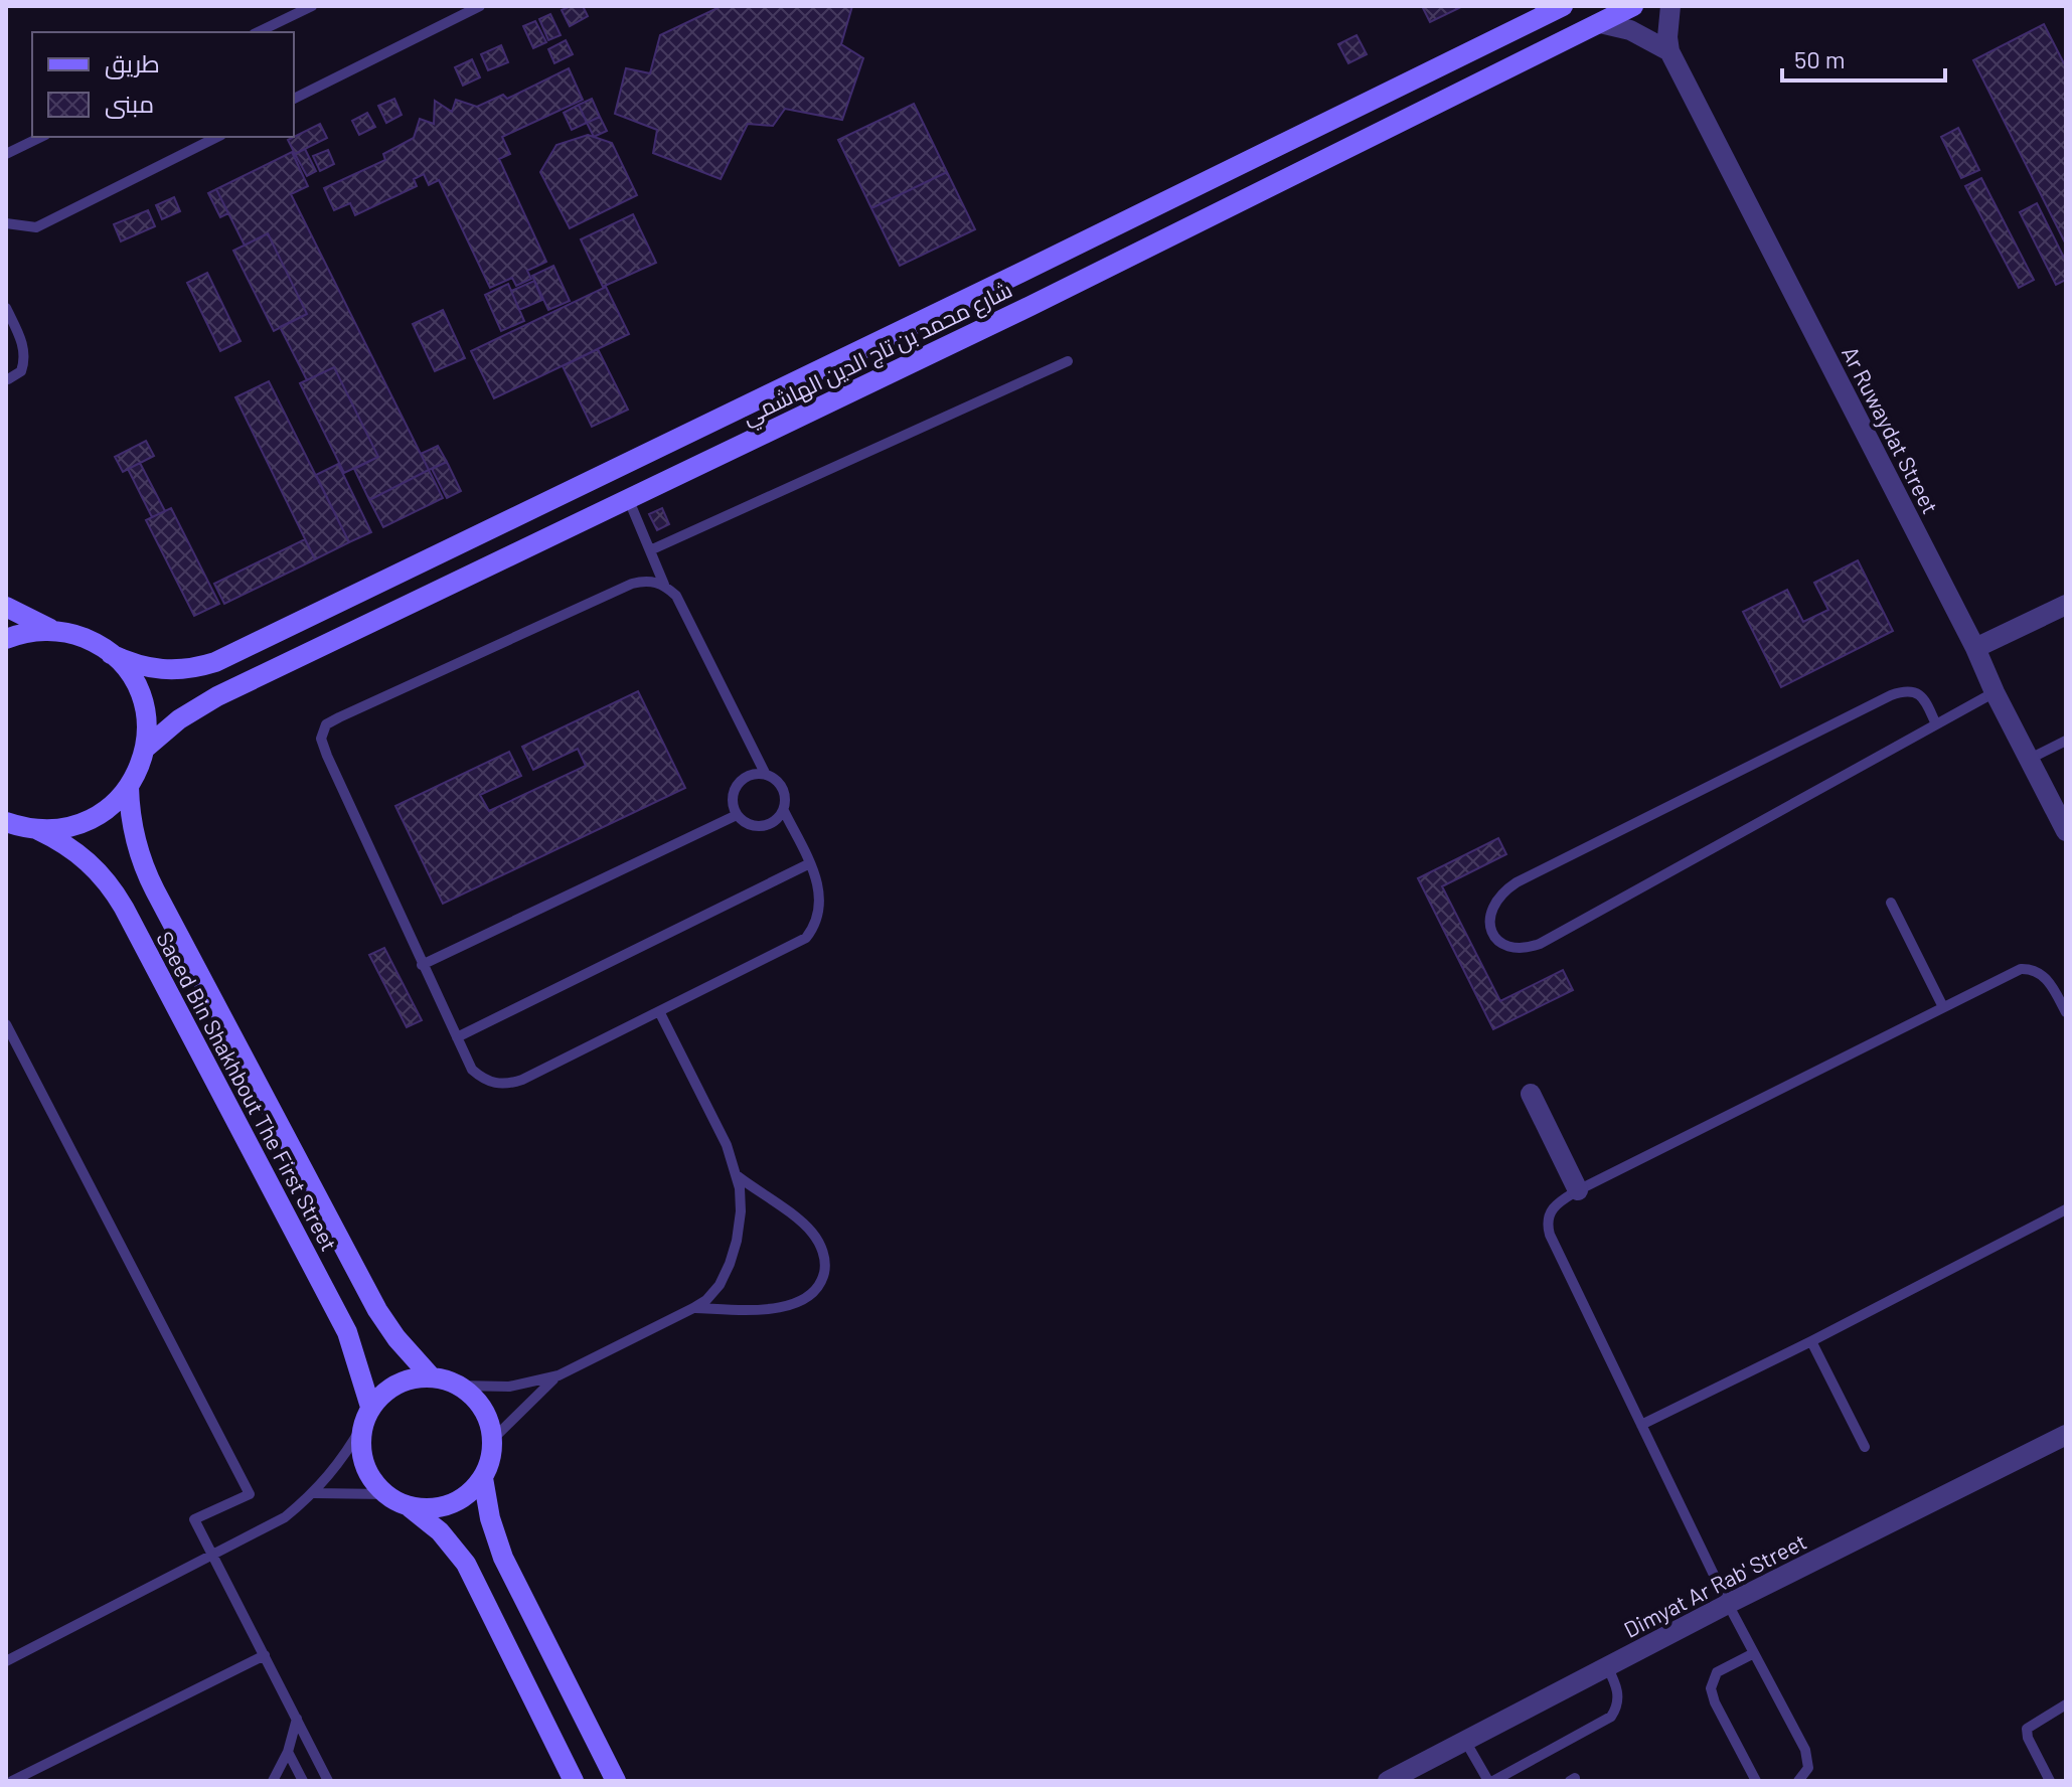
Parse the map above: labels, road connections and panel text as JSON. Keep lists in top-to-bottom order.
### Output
{
  "streets": {
    "street": [
      "شارع محمد بن تاج الدين الهاشمي",
      "Ar Ruwaydat Street",
      "Saeed Bin Shakhbout The First Street",
      "Dimyat Ar Rab' Street"
    ]
  },
  "legend": ["طريق", "مبنى"],
  "scale_bar": "50 m"
}
